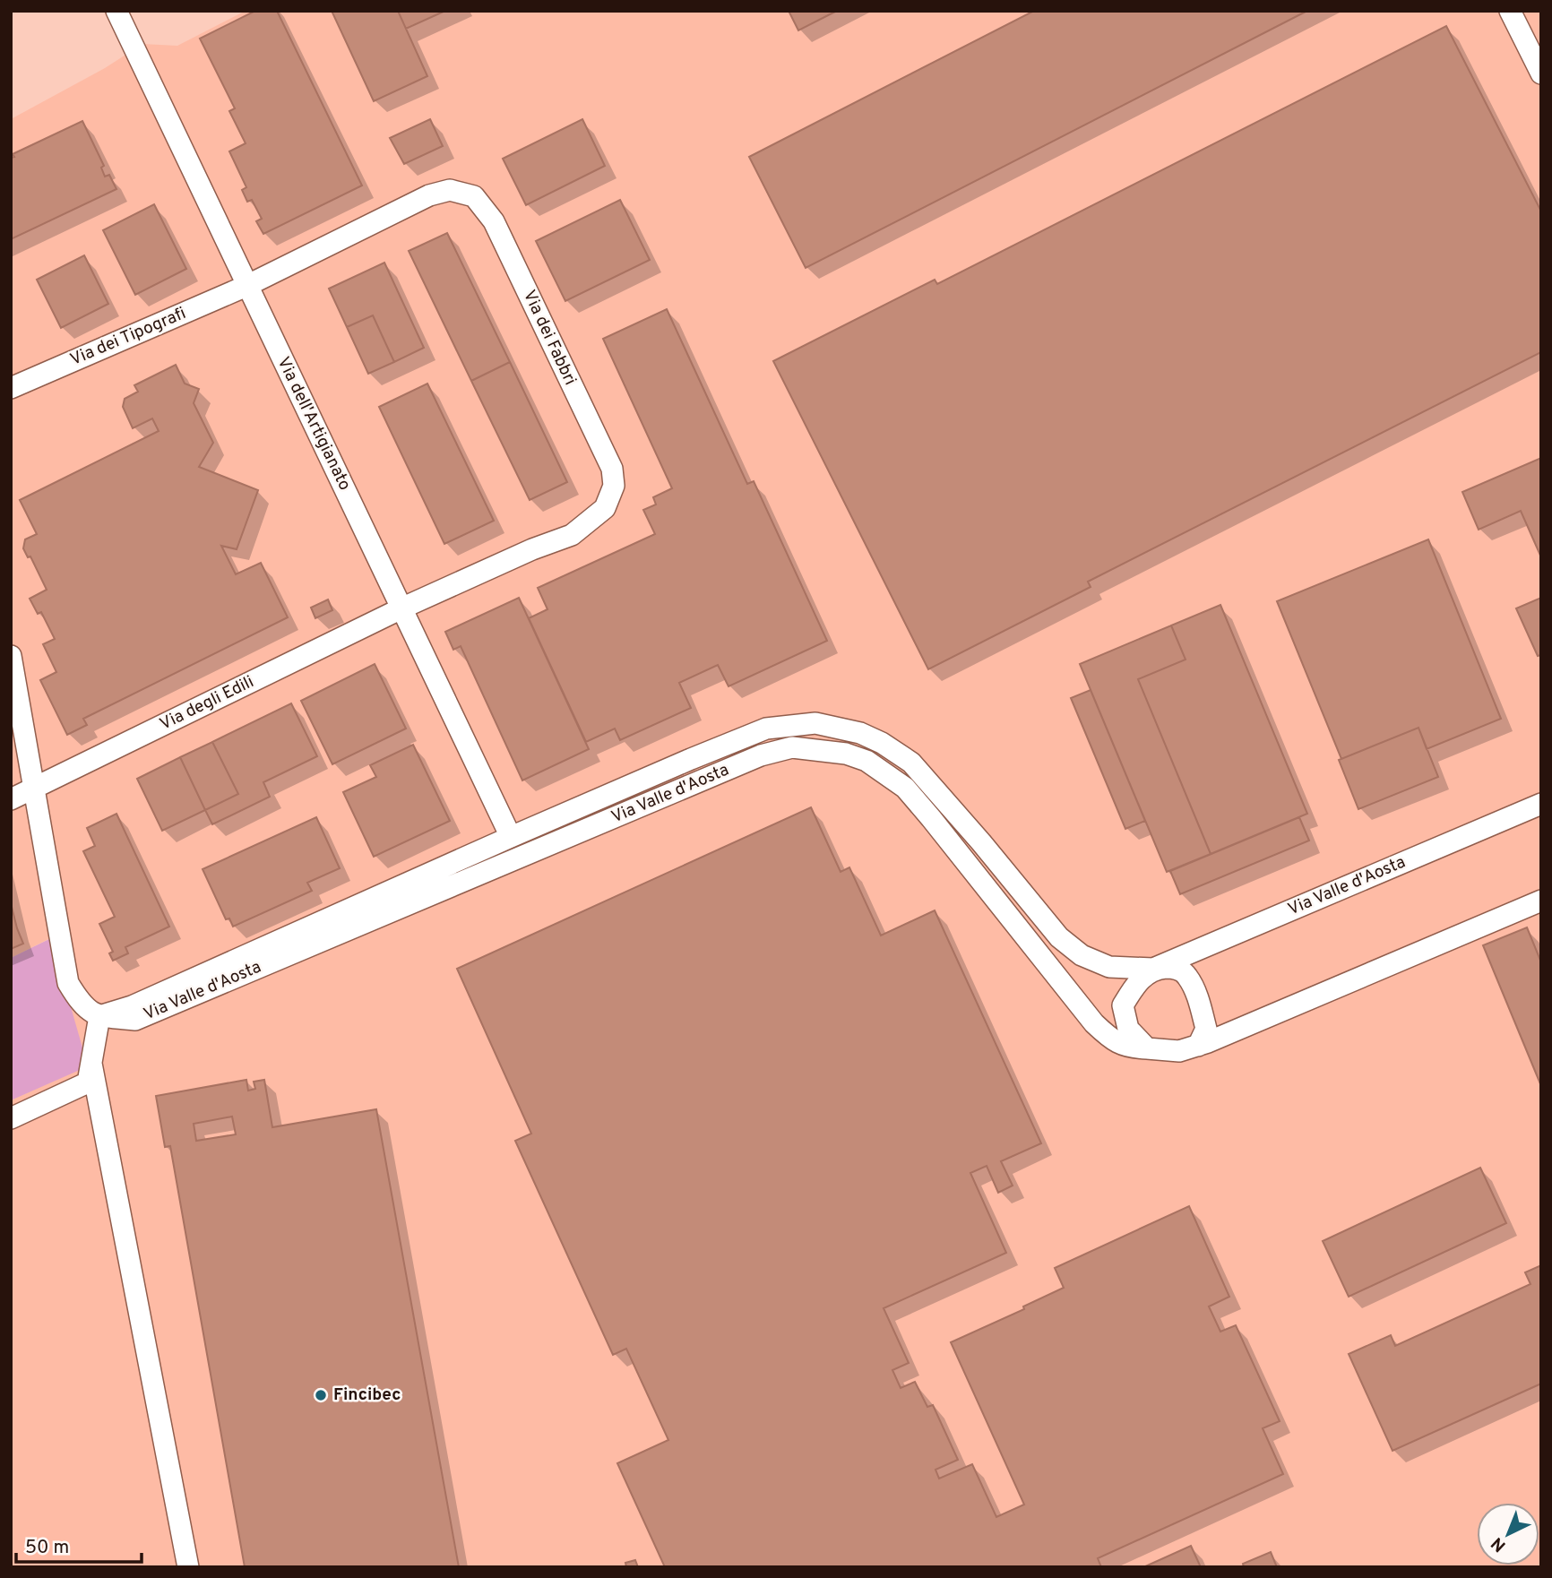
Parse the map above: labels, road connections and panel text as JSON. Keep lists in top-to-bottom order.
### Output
{
  "streets": {
    "street": [
      "Via dei Tipografi",
      "Via dei Fabbri",
      "Via dell'Artigianato",
      "Via degli Edili",
      "Via Valle d'Aosta"
    ]
  },
  "crossings": [
    ["Via dei Tipografi", "Via dei Fabbri"],
    ["Via dei Tipografi", "Via dell'Artigianato"],
    ["Via dei Fabbri", "Via dell'Artigianato"],
    ["Via dei Fabbri", "Via degli Edili"],
    ["Via dell'Artigianato", "Via degli Edili"],
    ["Via dell'Artigianato", "Via Valle d'Aosta"]
  ],
  "places": ["Fincibec"],
  "scale_bar": "50 m",
  "north": "bottom left"
}
